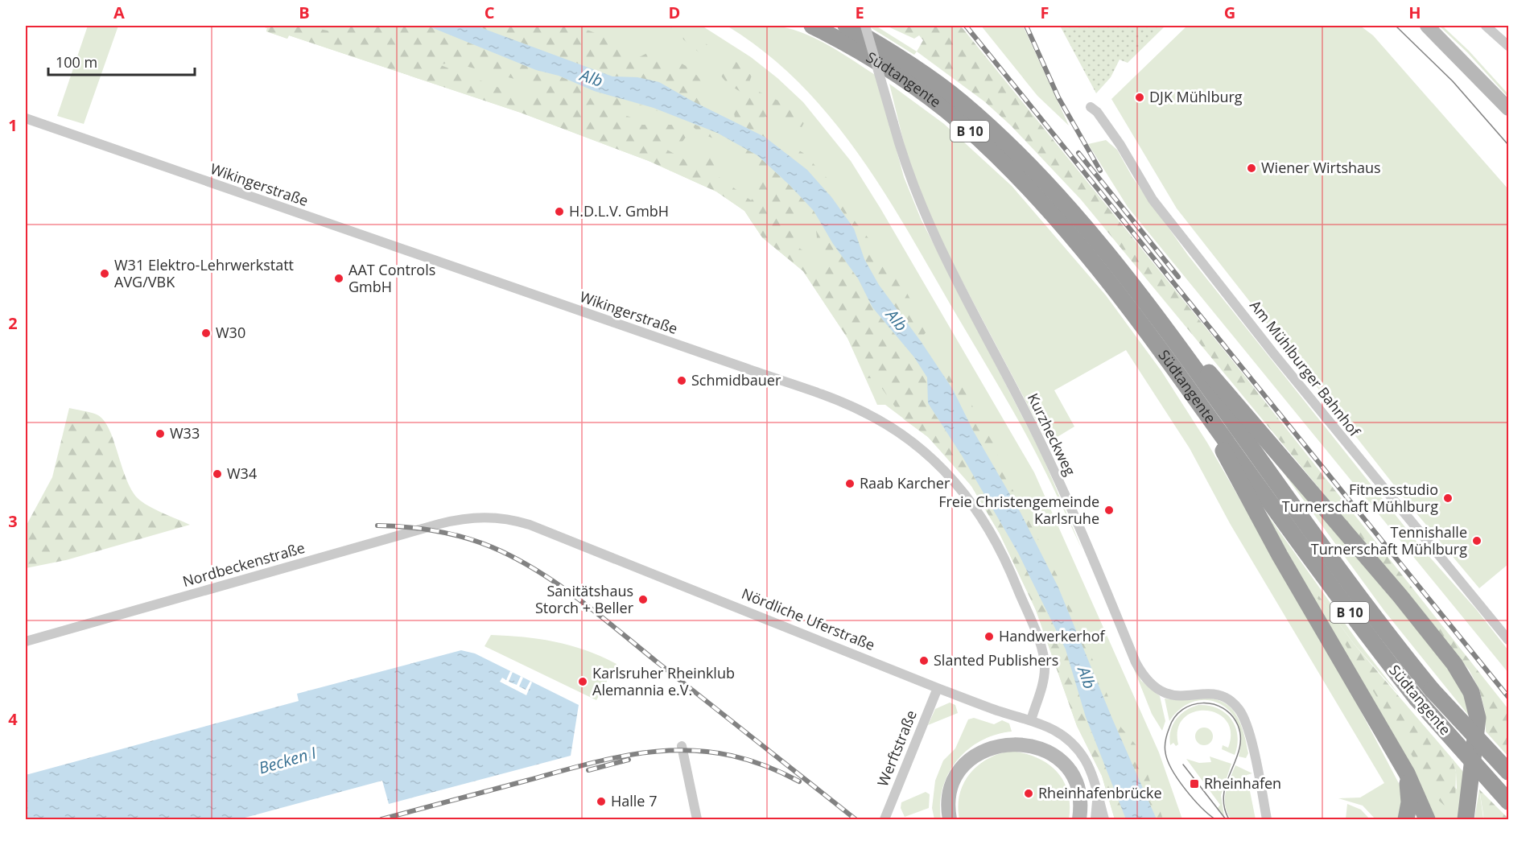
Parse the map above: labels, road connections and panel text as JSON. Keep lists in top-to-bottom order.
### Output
{
  "streets": {
    "highway": ["Südtangente", "B 10"],
    "street": [
      "Wikingerstraße",
      "Am Mühlburger Bahnhof",
      "Kurzheckweg",
      "Nordbeckenstraße",
      "Nördliche Uferstraße",
      "Werftstraße"
    ]
  },
  "crossings": [
    ["Wikingerstraße", "Nördliche Uferstraße"],
    ["Nordbeckenstraße", "Nördliche Uferstraße"],
    ["Nördliche Uferstraße", "Werftstraße"]
  ],
  "water": ["Alb", "Becken I"],
  "places": {
    "other": [
      "DJK Mühlburg",
      "Wiener Wirtshaus",
      "H.D.L.V. GmbH",
      "W31 Elektro-Lehrwerkstatt AVG/VBK",
      "AAT Controls GmbH",
      "W30",
      "Schmidbauer",
      "W33",
      "W34",
      "Raab Karcher",
      "Fitnessstudio Turnerschaft Mühlburg",
      "Freie Christengemeinde Karlsruhe",
      "Tennishalle Turnerschaft Mühlburg",
      "Sanitätshaus Storch + Beller",
      "Handwerkerhof",
      "Slanted Publishers",
      "Karlsruher Rheinklub Alemannia e.V.",
      "Rheinhafenbrücke",
      "Halle 7"
    ],
    "transit": ["Rheinhafen"]
  },
  "scale_bar": "100 m",
  "grid": {
    "columns": [
      "A",
      "B",
      "C",
      "D",
      "E",
      "F",
      "G",
      "H"
    ],
    "rows": [
      "1",
      "2",
      "3",
      "4"
    ]
  }
}
